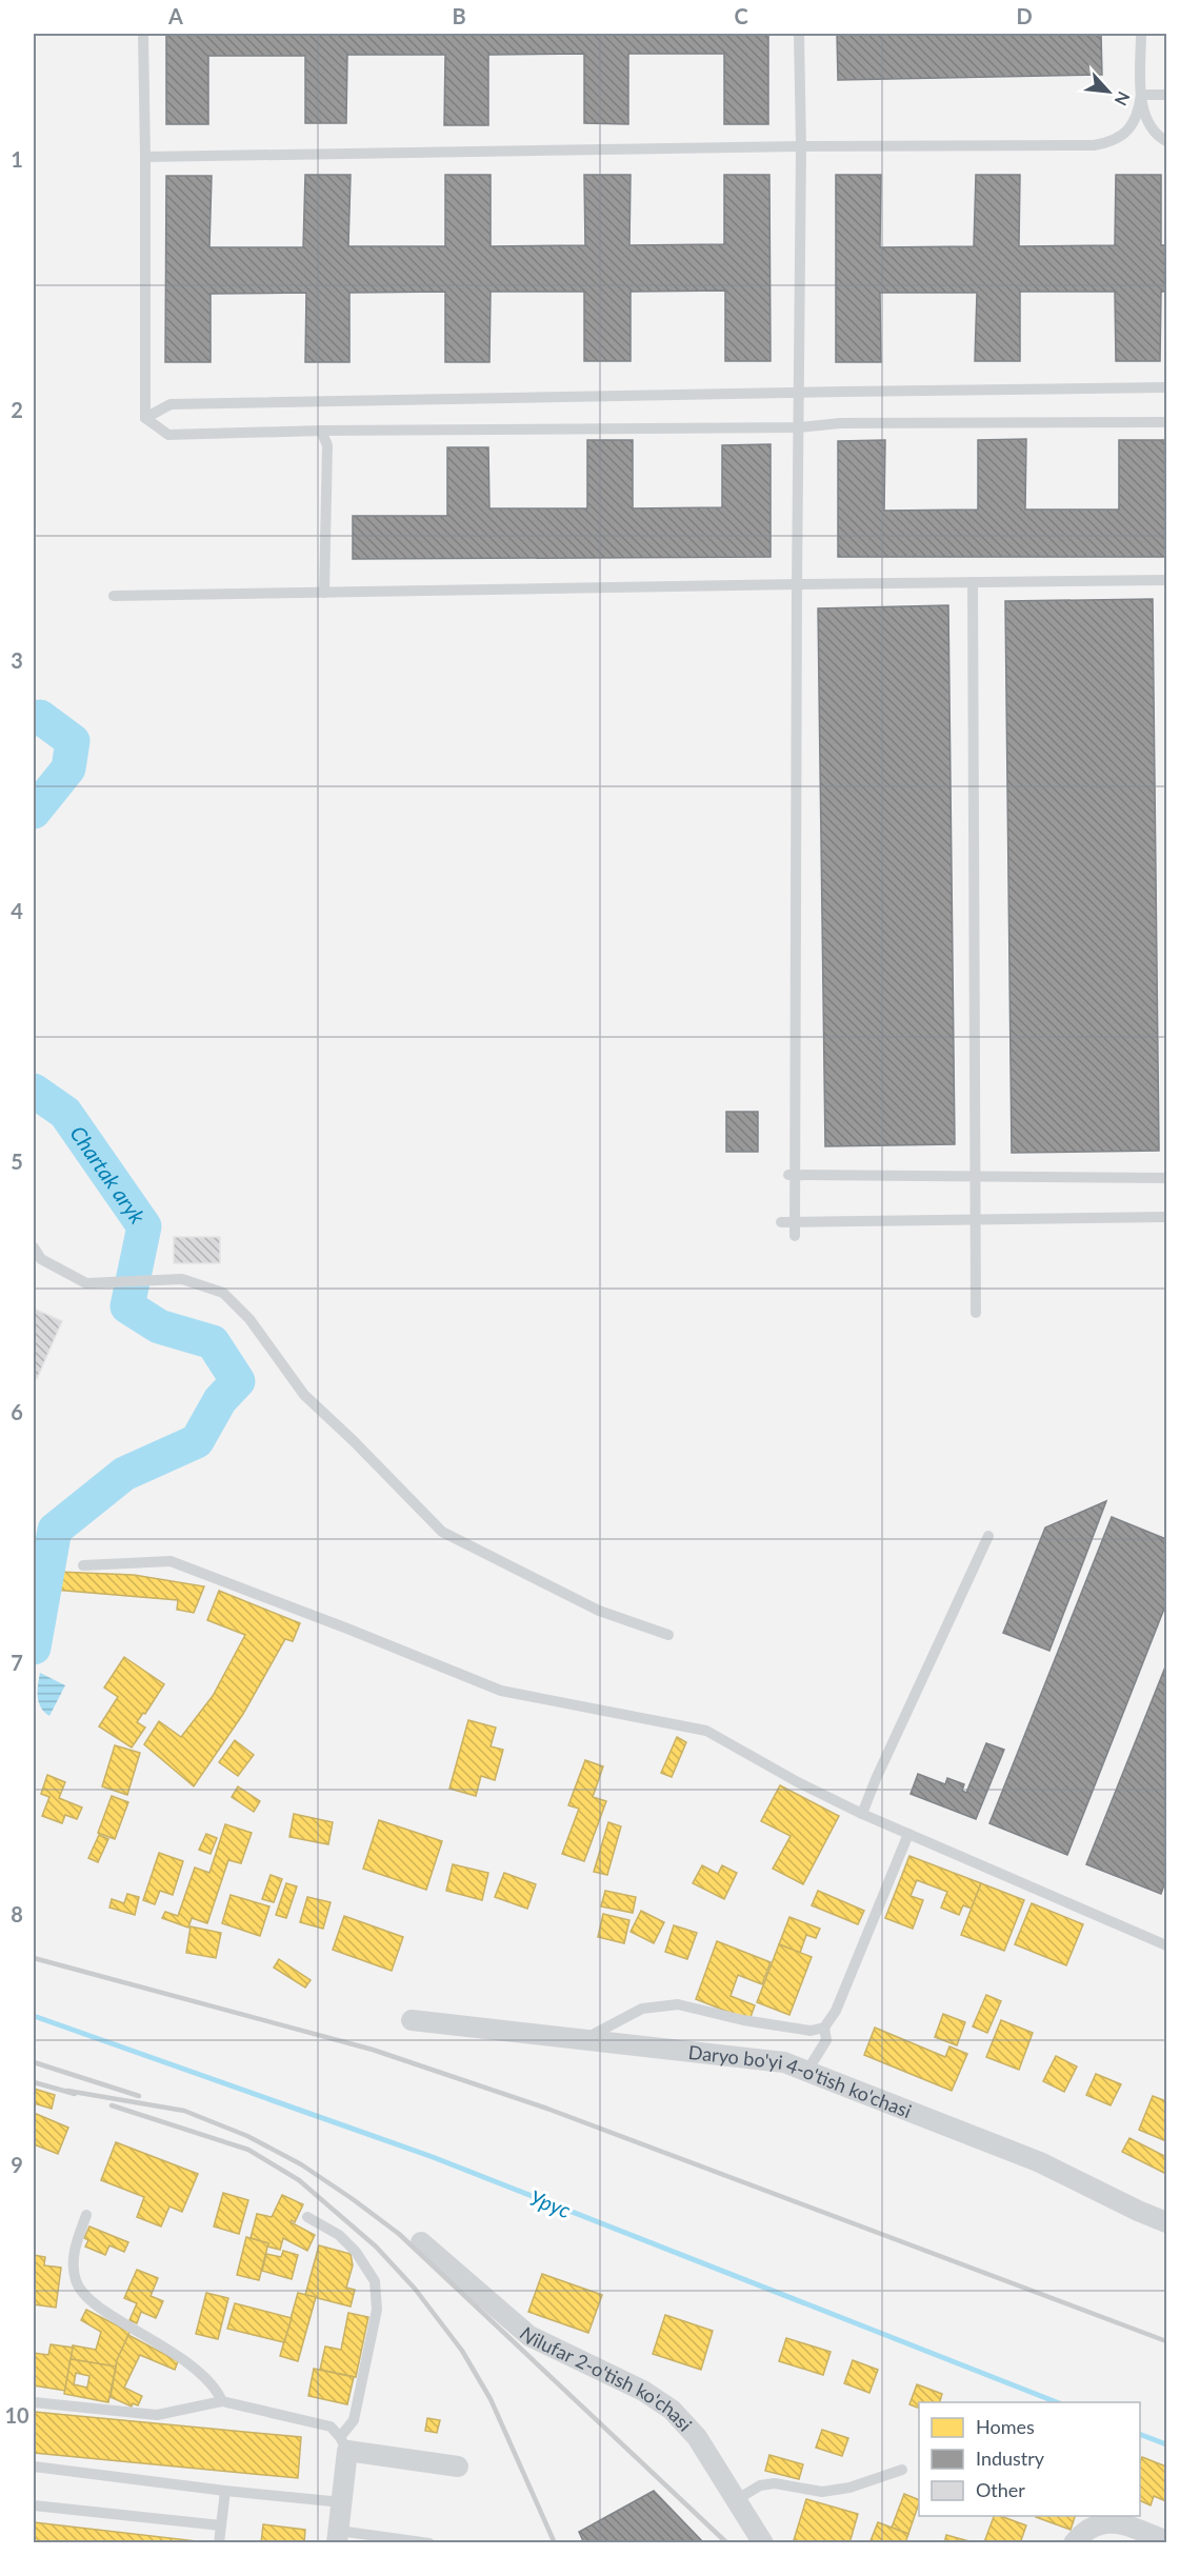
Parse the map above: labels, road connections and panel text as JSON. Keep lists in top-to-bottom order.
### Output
{
  "streets": {
    "street": ["Daryo bo'yi 4-o'tish ko'chasi", "Nilufar 2-o'tish ko'chasi"]
  },
  "water": ["Chartak aryk", "Урус"],
  "legend": ["Homes", "Industry", "Other"],
  "north": "bottom right",
  "grid": {
    "columns": [
      "A",
      "B",
      "C",
      "D"
    ],
    "rows": [
      "1",
      "2",
      "3",
      "4",
      "5",
      "6",
      "7",
      "8",
      "9",
      "10"
    ]
  }
}
